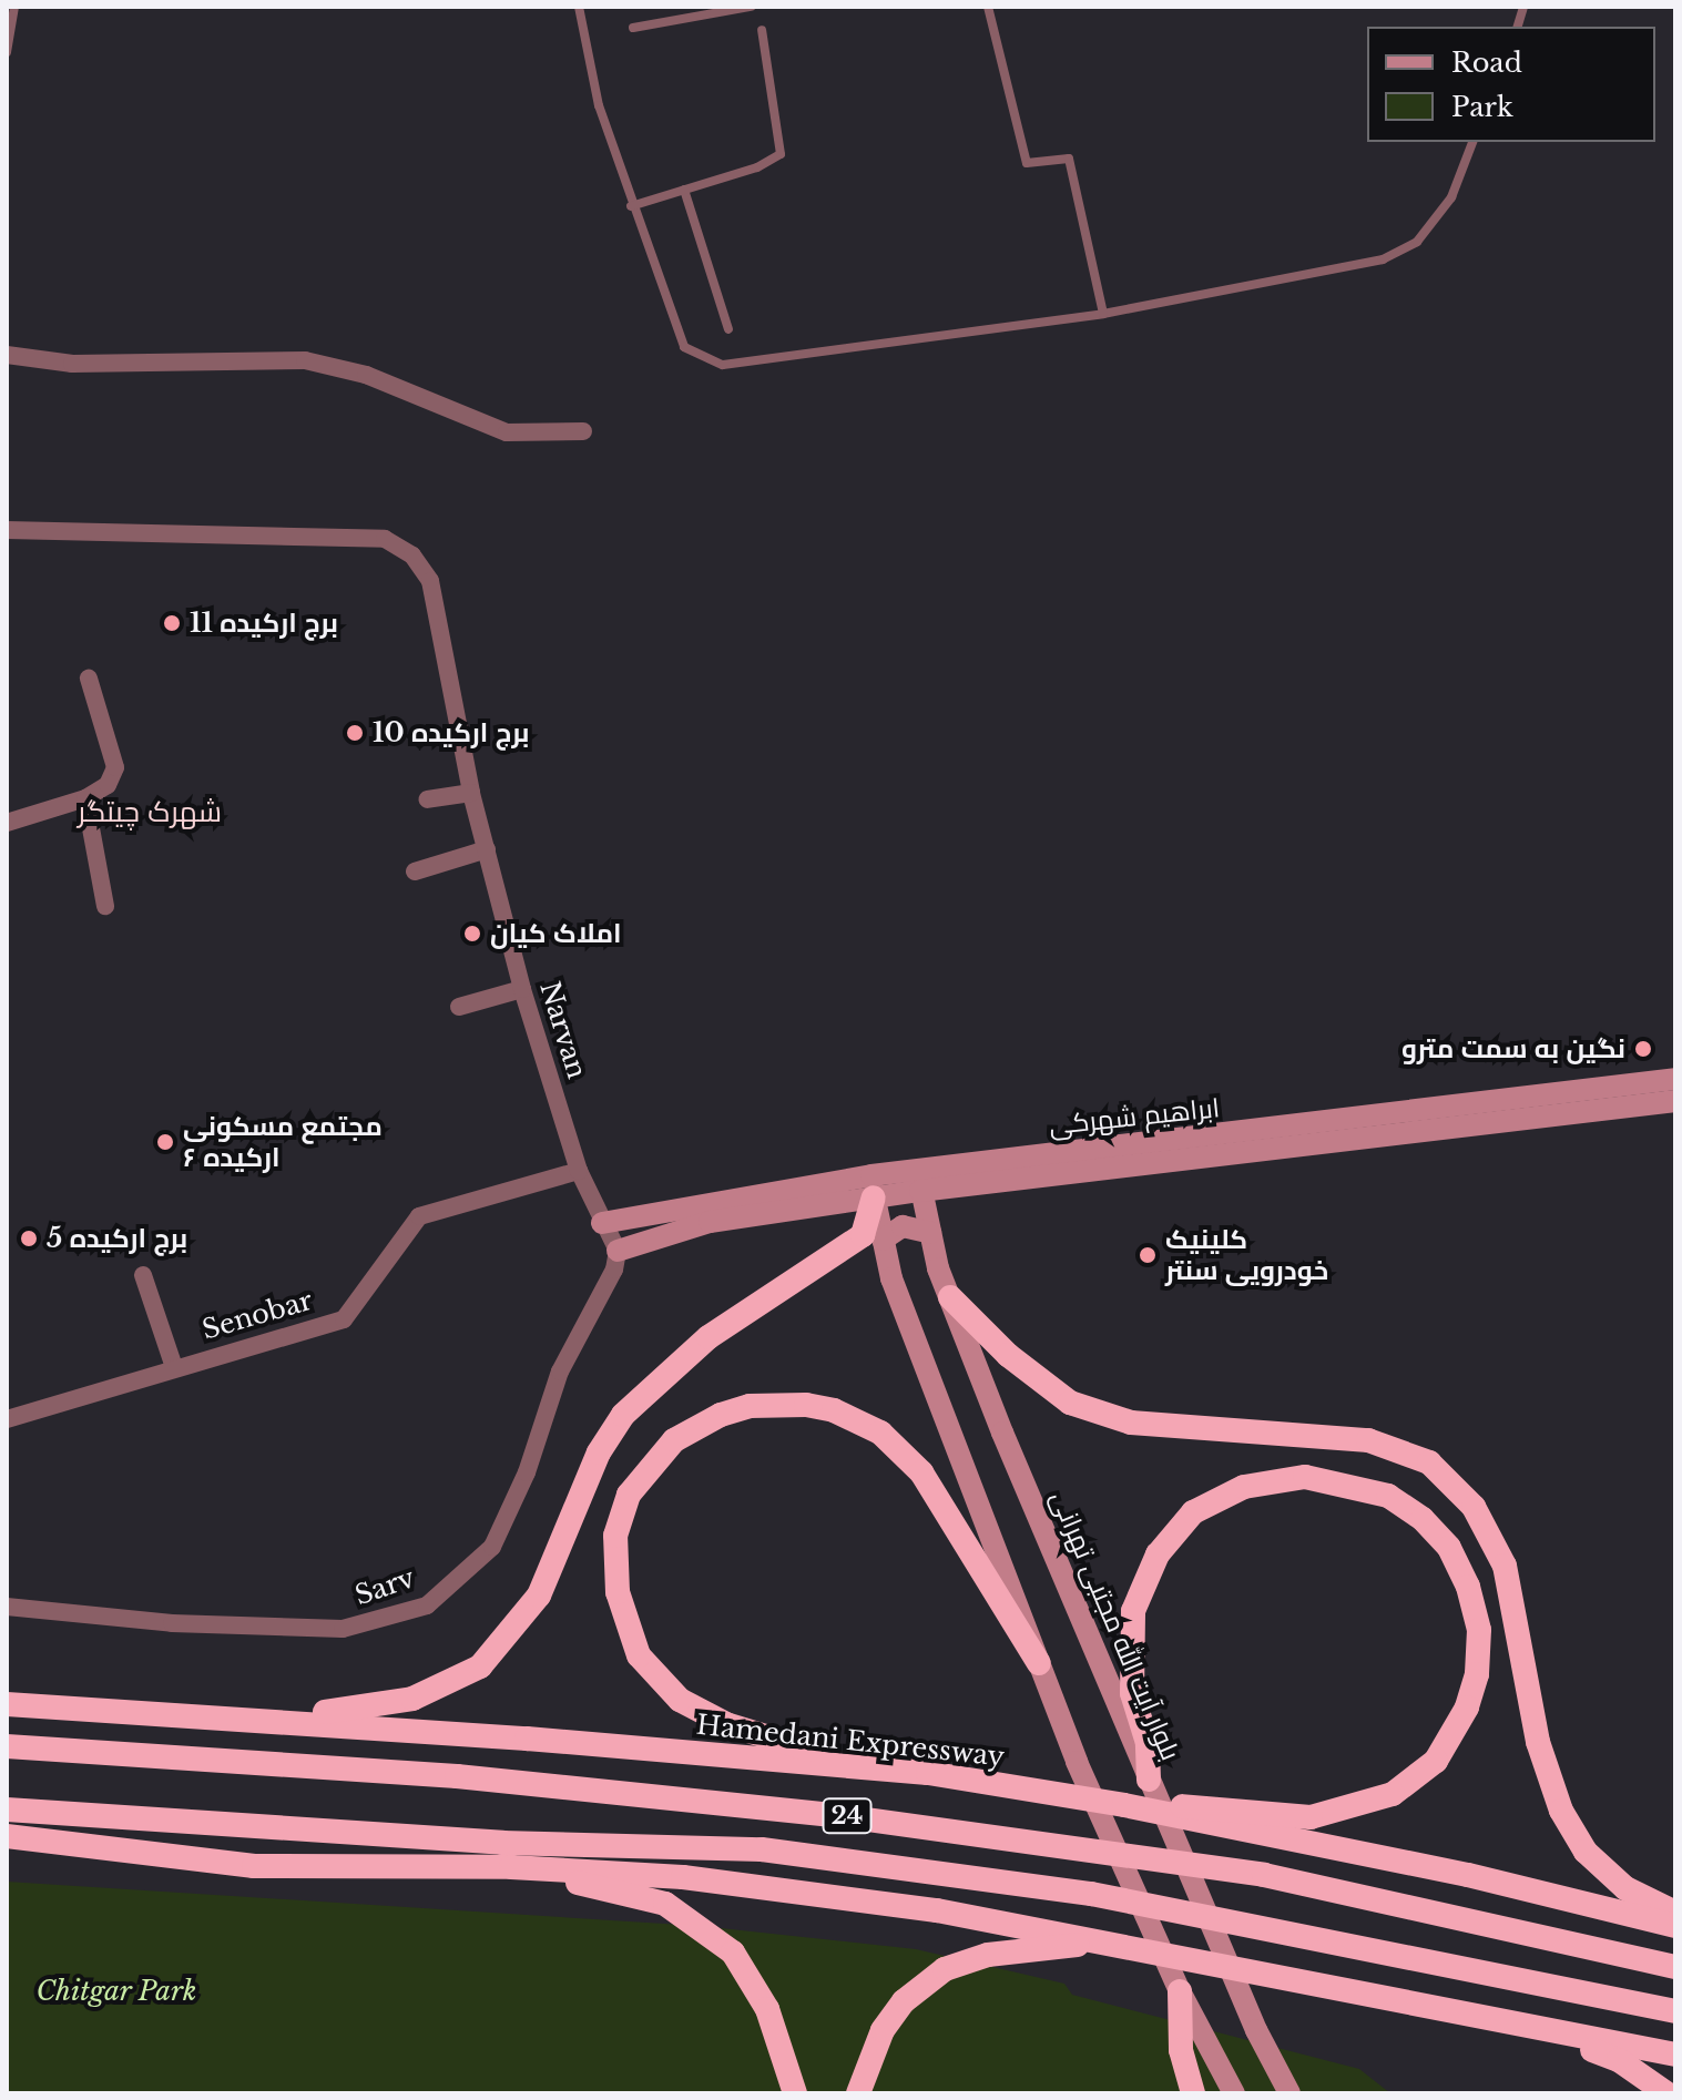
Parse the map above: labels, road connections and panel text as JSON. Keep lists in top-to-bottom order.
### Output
{
  "streets": {
    "highway": ["Hamedani Expressway", "24"],
    "main road": ["ابراهیم شهرکی", "بلوار آیت الله مجتبی تهرانی"],
    "street": ["Narvan", "Senobar", "Sarv"]
  },
  "crossings": [
    ["Narvan", "ابراهیم شهرکی"],
    ["Narvan", "Senobar"],
    ["Narvan", "Sarv"],
    ["ابراهیم شهرکی", "Sarv"],
    ["ابراهیم شهرکی", "بلوار آیت الله مجتبی تهرانی"]
  ],
  "districts": ["شهرک چیتگر"],
  "parks": ["Chitgar Park"],
  "places": [
    "برج ارکیده 11",
    "برج ارکیده 10",
    "املاک کیان",
    "نگین به سمت مترو",
    "مجتمع مسکونی ارکیده ۶",
    "برج ارکیده 5",
    "کلینیک خودرویی سنتر"
  ],
  "legend": ["Road", "Park"]
}
